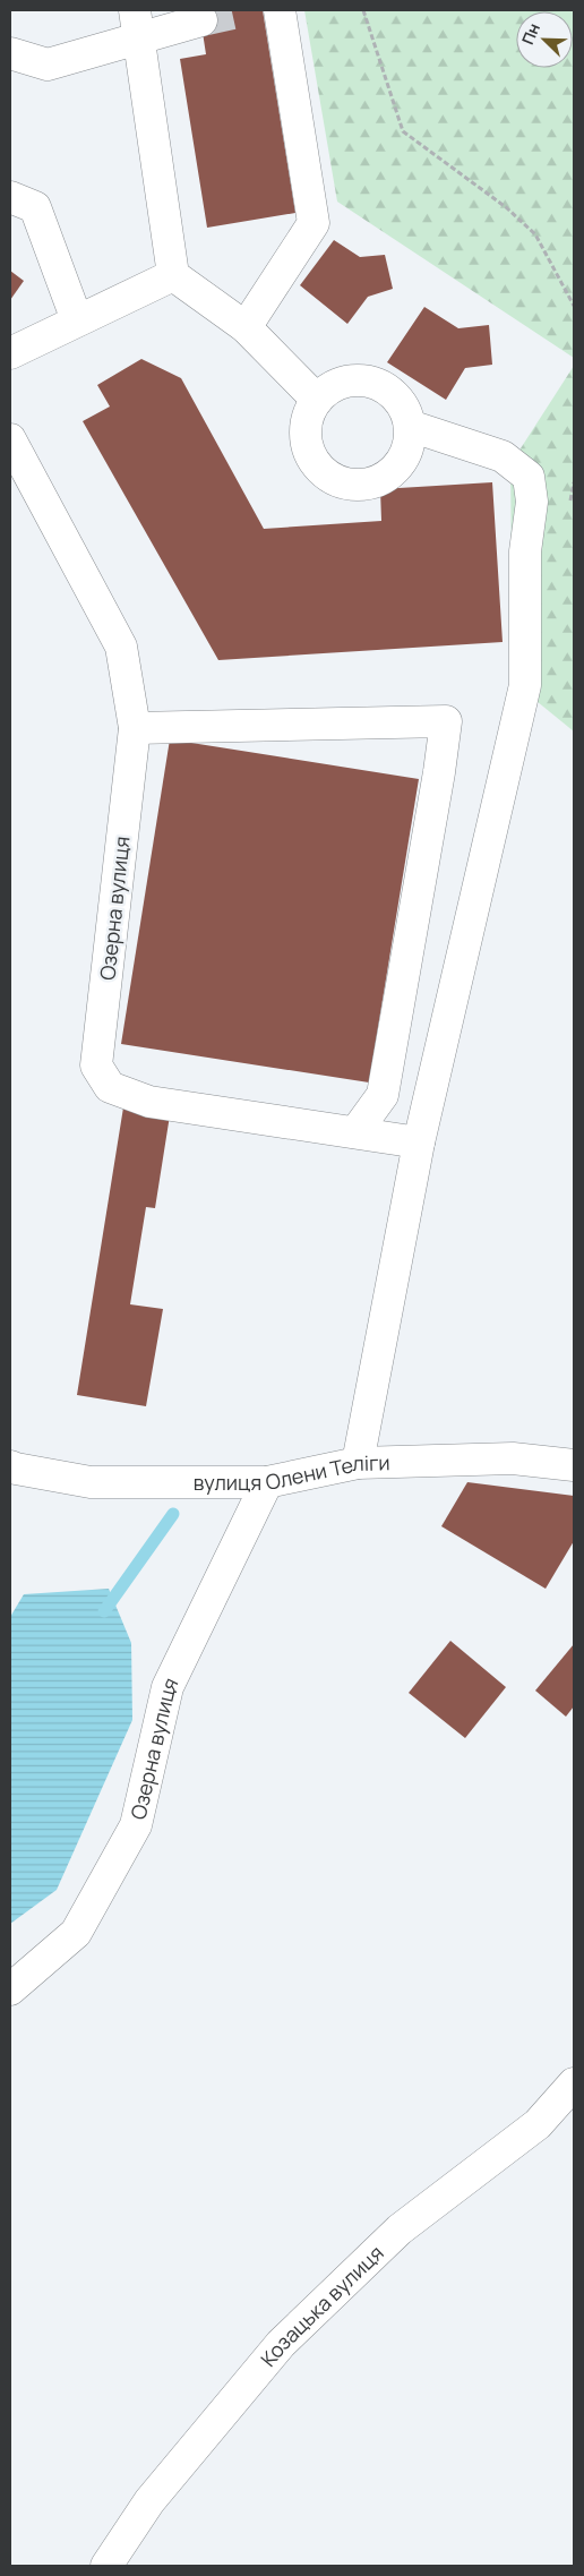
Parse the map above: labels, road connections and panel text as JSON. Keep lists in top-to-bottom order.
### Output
{
  "streets": {
    "street": ["Озерна вулиця", "вулиця Олени Теліги", "Козацька вулиця"]
  },
  "crossings": [
    ["Озерна вулиця", "вулиця Олени Теліги"]
  ],
  "north": "top left"
}
